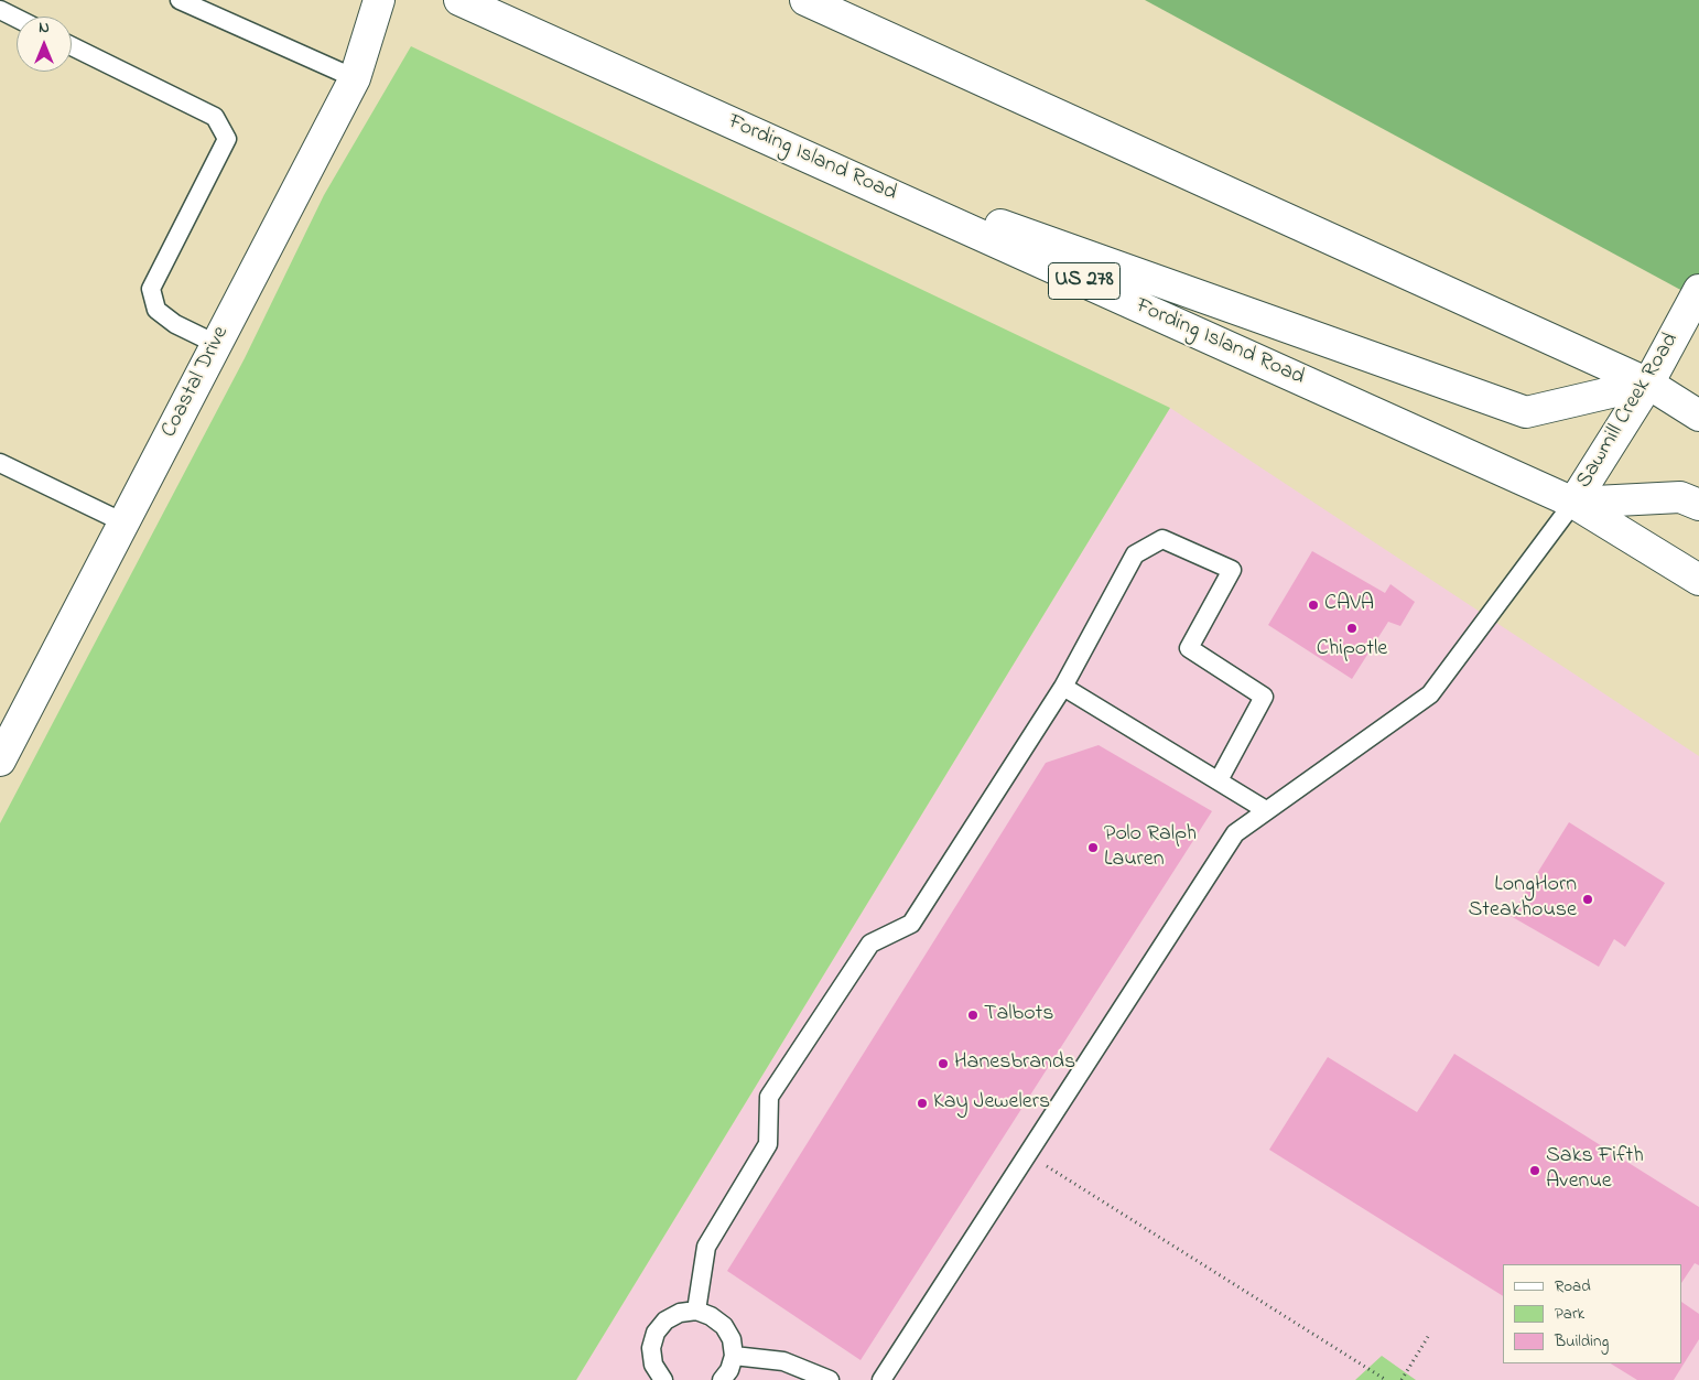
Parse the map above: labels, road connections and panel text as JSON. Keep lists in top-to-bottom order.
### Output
{
  "streets": {
    "main road": [
      "Fording Island Road",
      "US 278",
      "Coastal Drive",
      "Sawmill Creek Road"
    ]
  },
  "crossings": [
    ["Fording Island Road", "Sawmill Creek Road"]
  ],
  "places": [
    "CAVA",
    "Chipotle",
    "Polo Ralph Lauren",
    "LongHorn Steakhouse",
    "Talbots",
    "Hanesbrands",
    "Kay Jewelers",
    "Saks Fifth Avenue"
  ],
  "legend": ["Road", "Park", "Building"],
  "north": "top"
}
